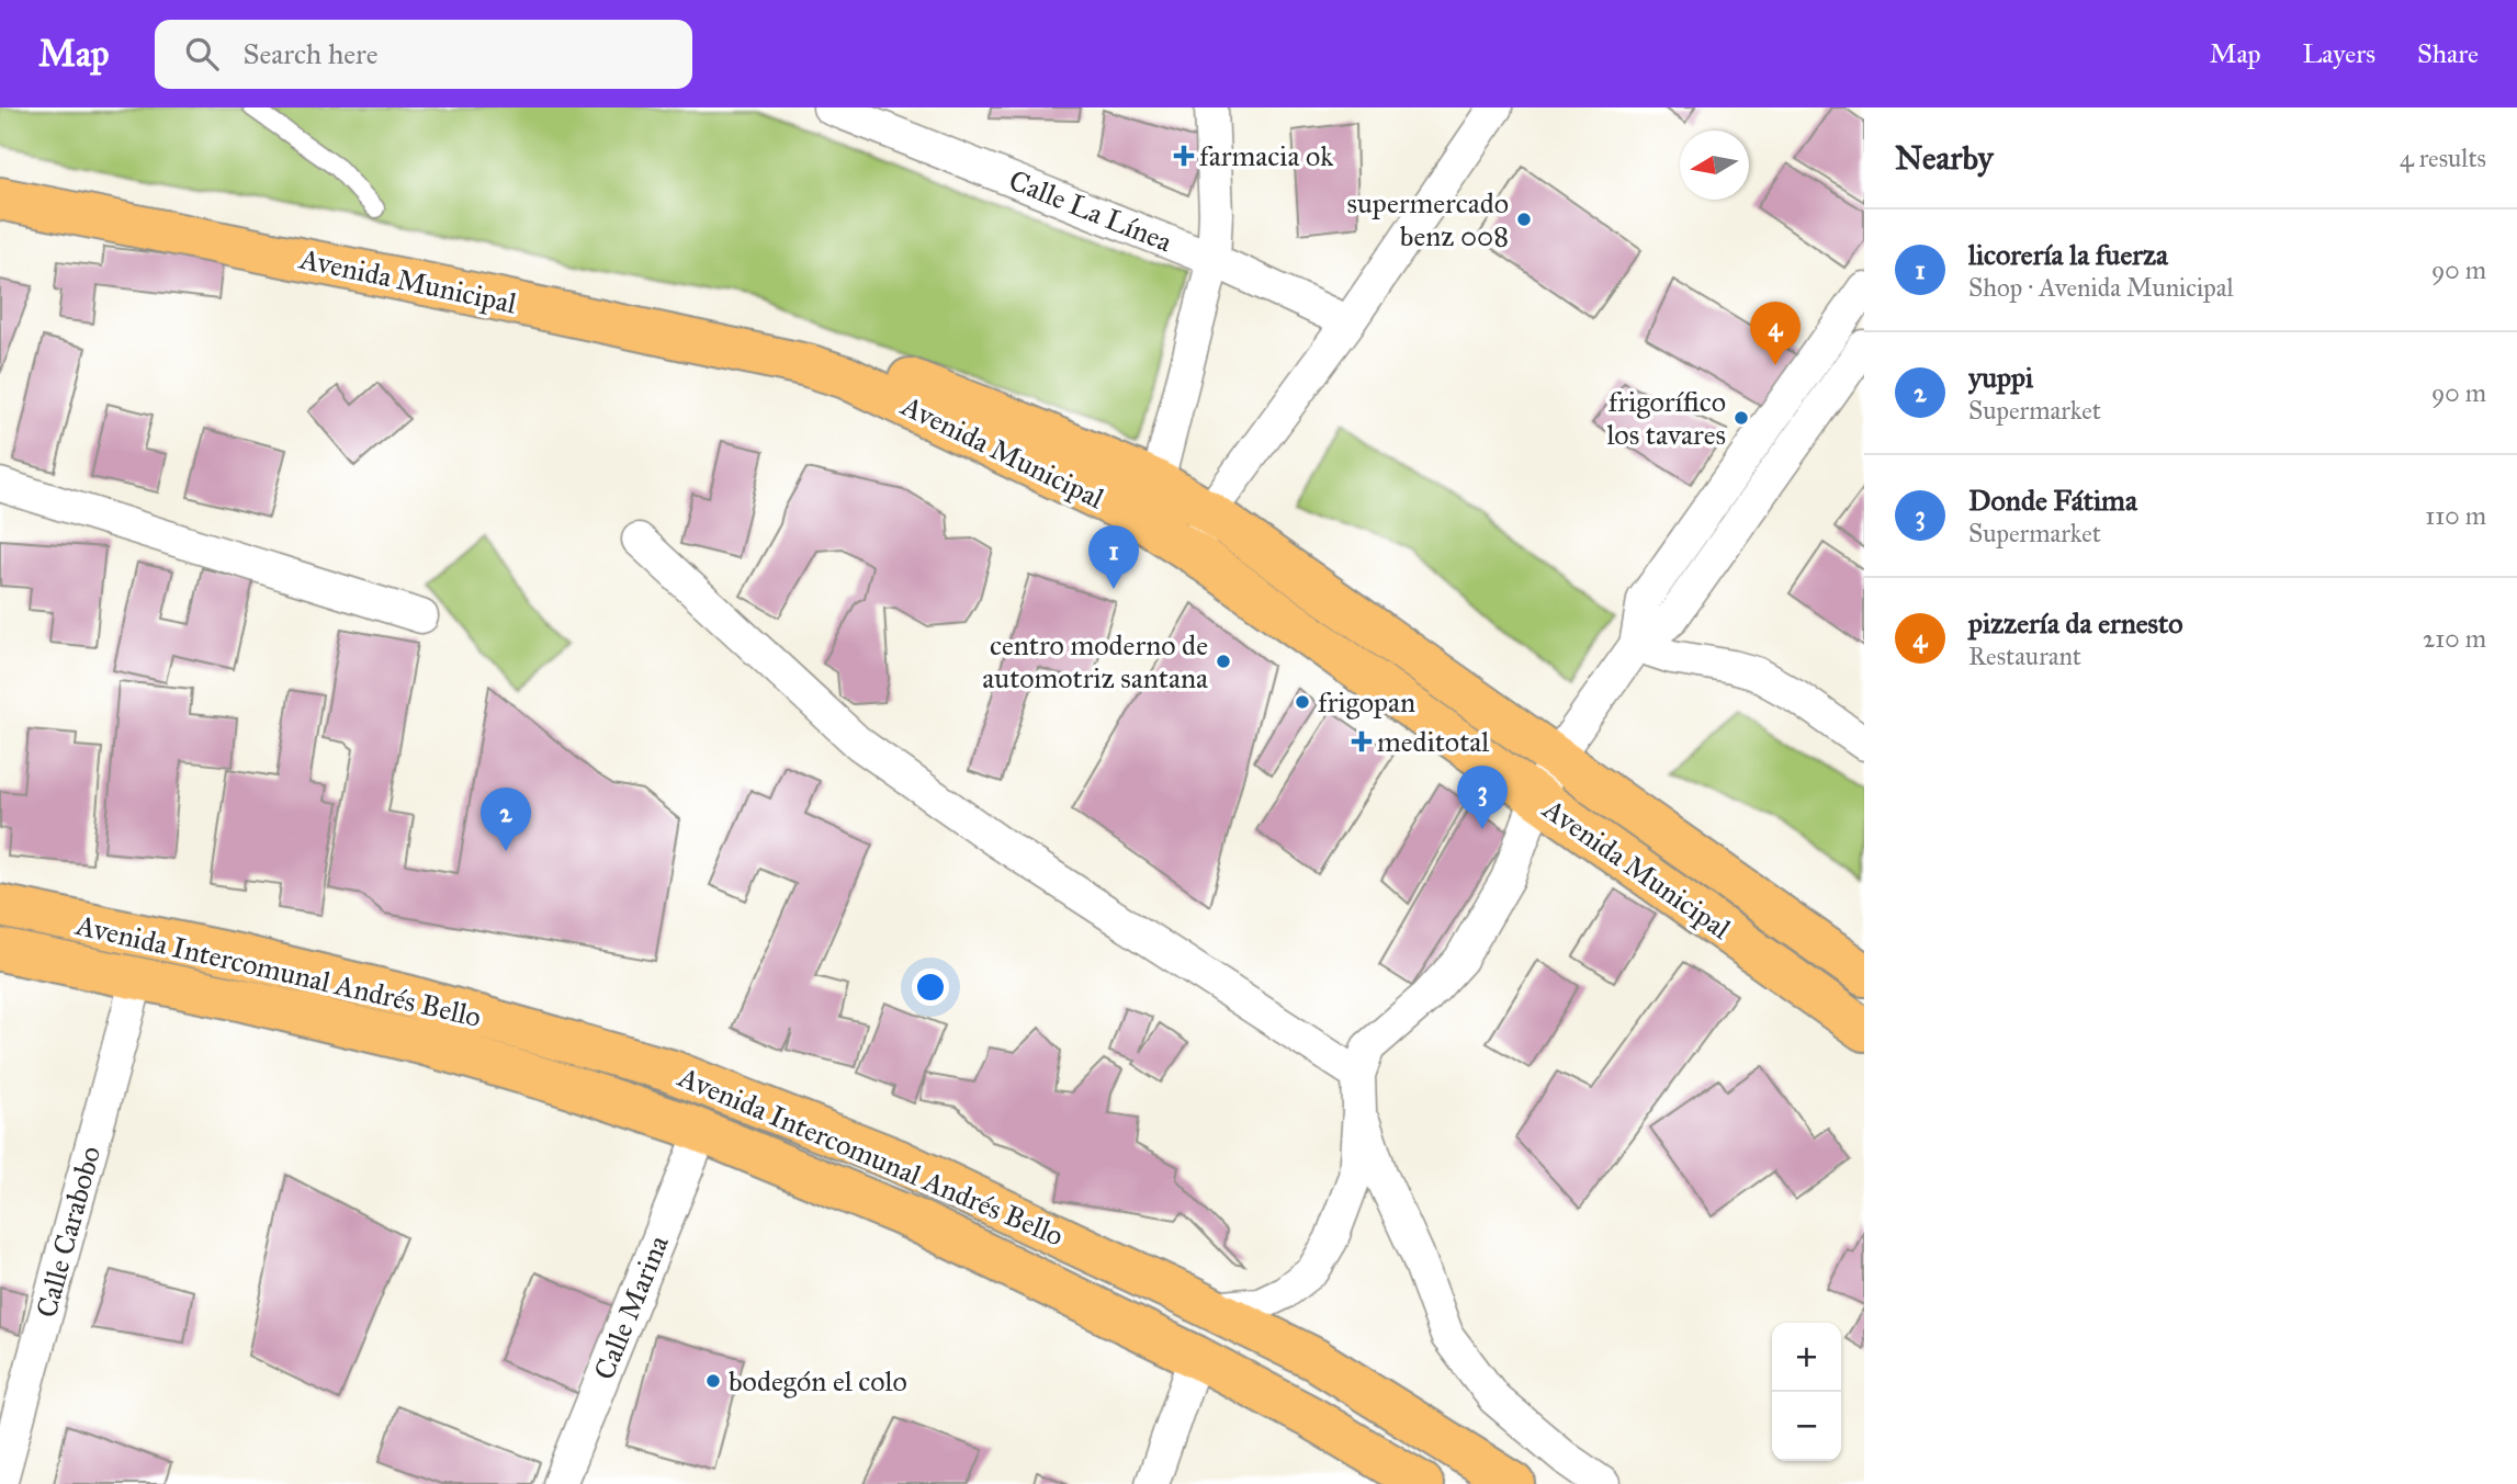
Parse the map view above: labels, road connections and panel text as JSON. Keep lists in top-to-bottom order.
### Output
{
  "streets": {
    "highway": ["Avenida Municipal", "Avenida Intercomunal Andrés Bello"],
    "street": ["Calle La Línea", "Calle Carabobo", "Calle Marina"]
  },
  "crossings": [
    ["Avenida Intercomunal Andrés Bello", "Calle Carabobo"],
    ["Avenida Intercomunal Andrés Bello", "Calle Marina"]
  ],
  "places": {
    "health": ["farmacia ok", "meditotal"],
    "other": [
      "supermercado benz 008",
      "frigorífico los tavares",
      "centro moderno de automotriz santana",
      "frigopan",
      "bodegón el colo"
    ]
  },
  "north": "left",
  "page": {
    "header": "Map",
    "search": "Search here",
    "nav": ["Map", "Layers", "Share"],
    "heading": ["Nearby", "4 results"],
    "list": [
      {
        "mark": "1",
        "name": "licorería la fuerza",
        "note": "Shop · Avenida Municipal",
        "value": "90 m"
      },
      {
        "mark": "2",
        "name": "yuppi",
        "note": "Supermarket",
        "value": "90 m"
      },
      {
        "mark": "3",
        "name": "Donde Fátima",
        "note": "Supermarket",
        "value": "110 m"
      },
      {
        "mark": "4",
        "name": "pizzería da ernesto",
        "note": "Restaurant",
        "value": "210 m"
      }
    ],
    "pins": [
      "4",
      "1",
      "3",
      "2"
    ],
    "map_buttons": ["+", "−"]
  }
}
